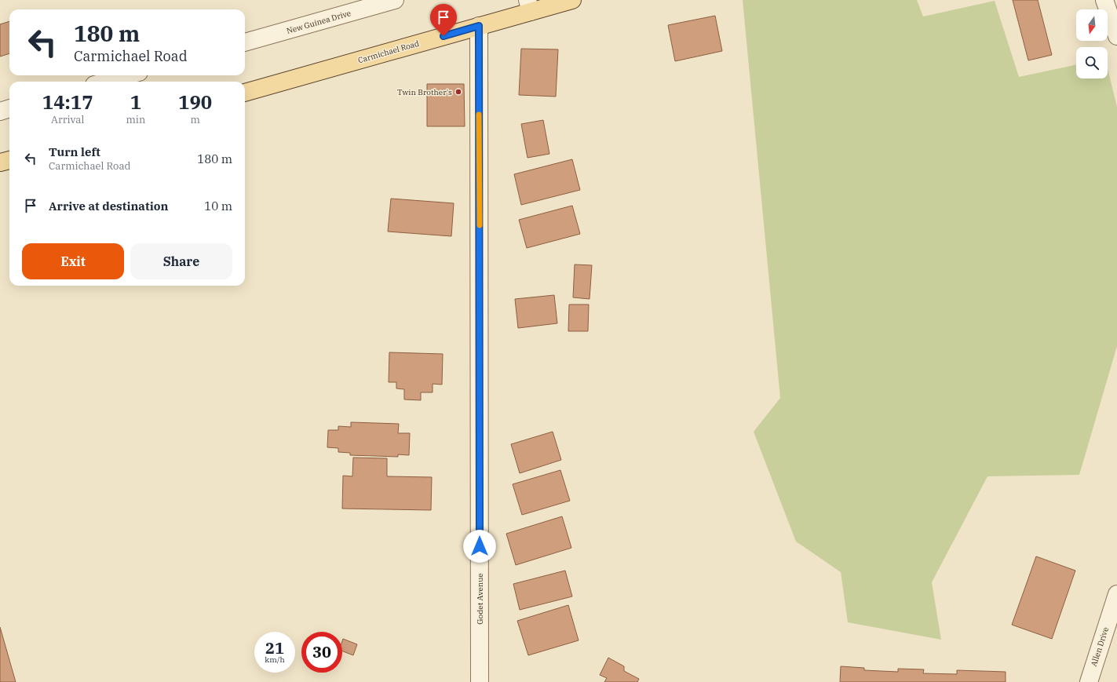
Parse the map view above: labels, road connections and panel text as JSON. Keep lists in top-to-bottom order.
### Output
{
  "streets": {
    "main road": ["Carmichael Road"],
    "street": ["New Guinea Drive", "Godet Avenue", "Allen Drive"]
  },
  "crossings": [
    ["Carmichael Road", "Godet Avenue"]
  ],
  "places": ["Twin Brother's"],
  "north": "bottom",
  "page": {
    "turn": ["180 m", "Carmichael Road"],
    "eta": [
      "14:17",
      "Arrival",
      "1",
      "min",
      "190",
      "m"
    ],
    "list": [
      {
        "name": "Turn left",
        "note": "Carmichael Road",
        "value": "180 m"
      },
      {
        "name": "Arrive at destination",
        "value": "10 m"
      }
    ],
    "buttons": ["Exit", "Share"],
    "speed": "21 km/h",
    "limit": "30"
  }
}
